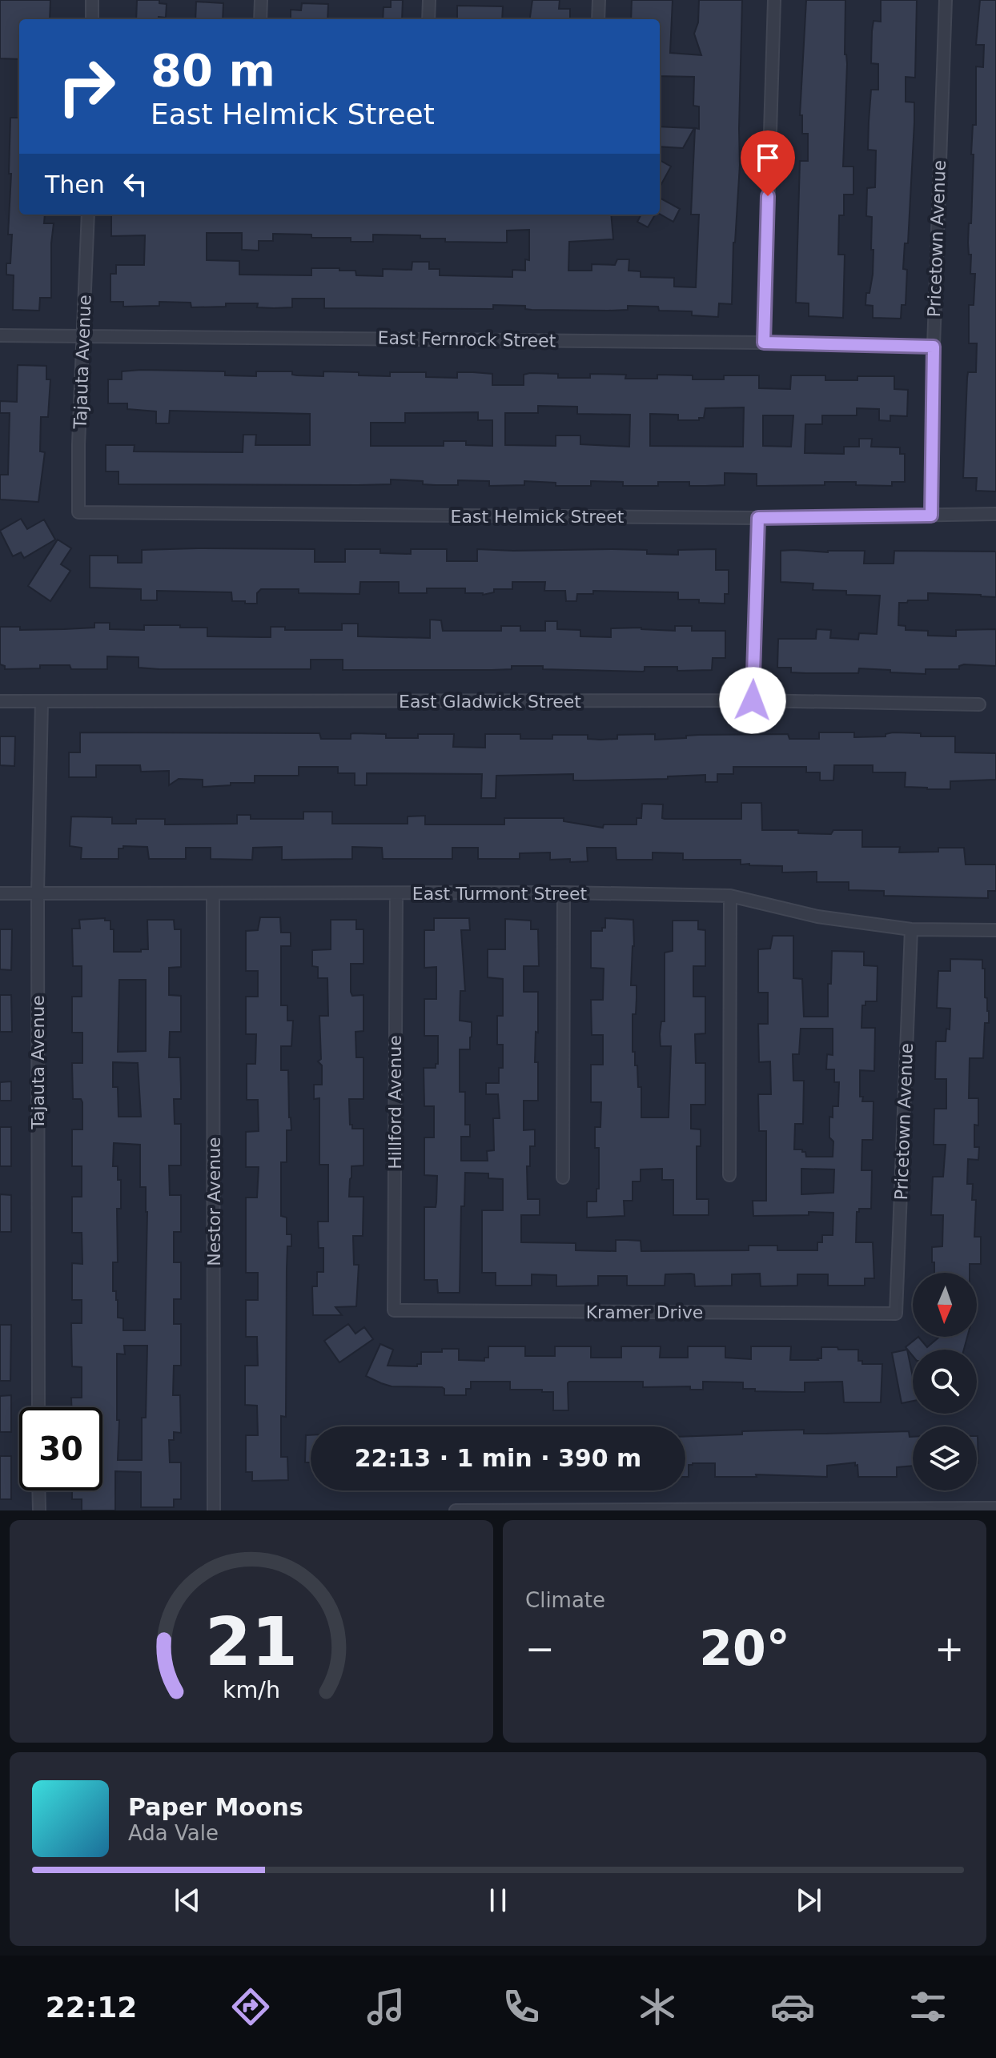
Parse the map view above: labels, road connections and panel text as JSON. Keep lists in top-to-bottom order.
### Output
{
  "streets": {
    "street": [
      "Pricetown Avenue",
      "East Fernrock Street",
      "Tajauta Avenue",
      "East Helmick Street",
      "East Gladwick Street",
      "East Turmont Street",
      "Hillford Avenue",
      "Nestor Avenue",
      "Kramer Drive"
    ]
  },
  "crossings": [
    ["Pricetown Avenue", "East Fernrock Street"],
    ["Pricetown Avenue", "East Helmick Street"],
    ["Pricetown Avenue", "East Turmont Street"],
    ["Pricetown Avenue", "Kramer Drive"],
    ["East Fernrock Street", "Tajauta Avenue"],
    ["Tajauta Avenue", "East Helmick Street"],
    ["Tajauta Avenue", "East Gladwick Street"],
    ["Tajauta Avenue", "East Turmont Street"],
    ["East Turmont Street", "Hillford Avenue"],
    ["East Turmont Street", "Nestor Avenue"],
    ["Hillford Avenue", "Kramer Drive"]
  ],
  "north": "bottom",
  "page": {
    "turn": ["80 m", "East Helmick Street"],
    "then": "Then",
    "limit": "30",
    "trip": "22:13 · 1 min · 390 m",
    "tile": "Climate",
    "heat": ["−", "20°", "+"],
    "song": ["Paper Moons", "Ada Vale"],
    "tabs": "22:12",
    "gauge": ["21", "km/h"]
  }
}
